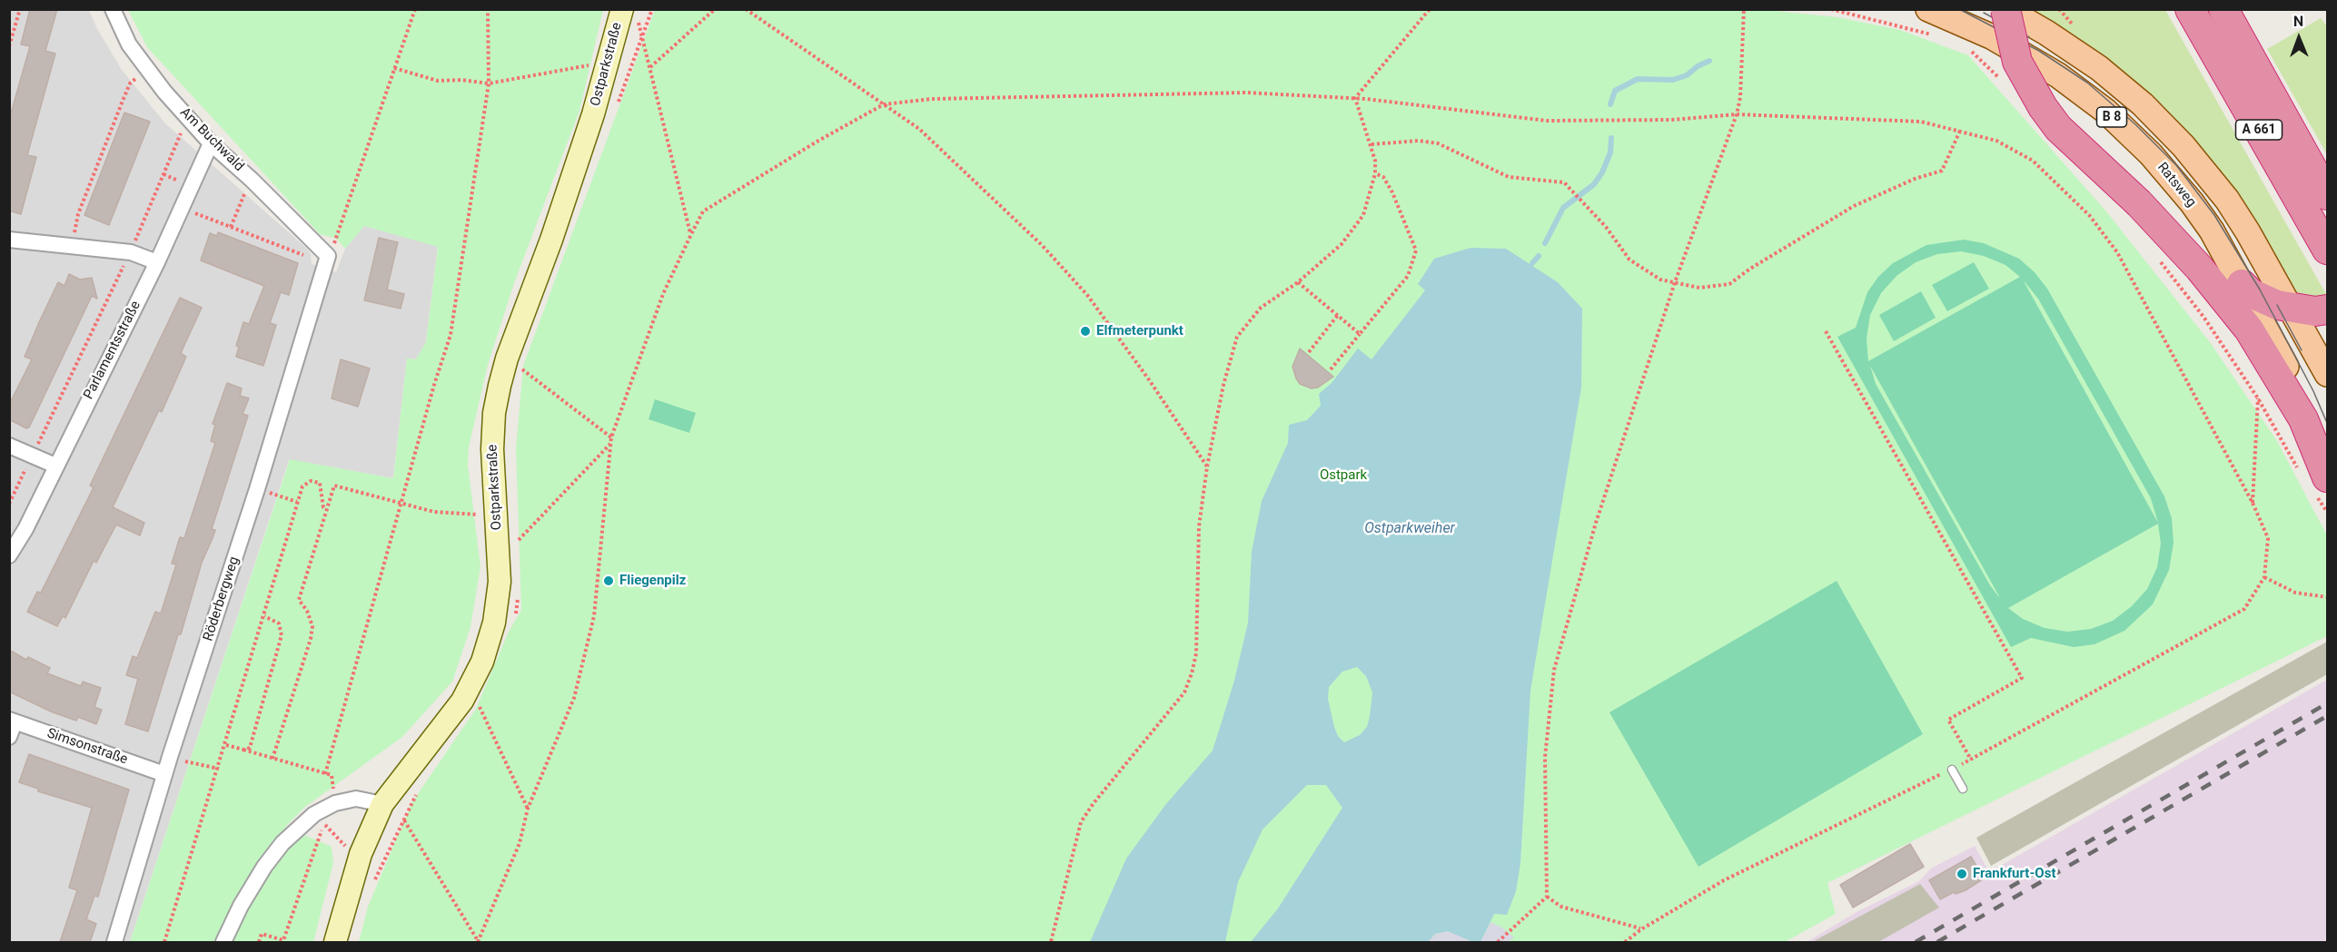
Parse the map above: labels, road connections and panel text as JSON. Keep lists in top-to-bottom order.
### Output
{
  "streets": {
    "highway": ["A 661"],
    "main road": ["B 8", "Ratsweg"],
    "street": [
      "Ostparkstraße",
      "Am Buchwald",
      "Parlamentsstraße",
      "Röderbergweg",
      "Simsonstraße"
    ]
  },
  "crossings": [
    ["Am Buchwald", "Parlamentsstraße"],
    ["Am Buchwald", "Röderbergweg"],
    ["Röderbergweg", "Simsonstraße"]
  ],
  "water": ["Ostparkweiher"],
  "parks": ["Ostpark"],
  "places": ["Elfmeterpunkt", "Fliegenpilz", "Frankfurt-Ost"],
  "north": "top"
}
